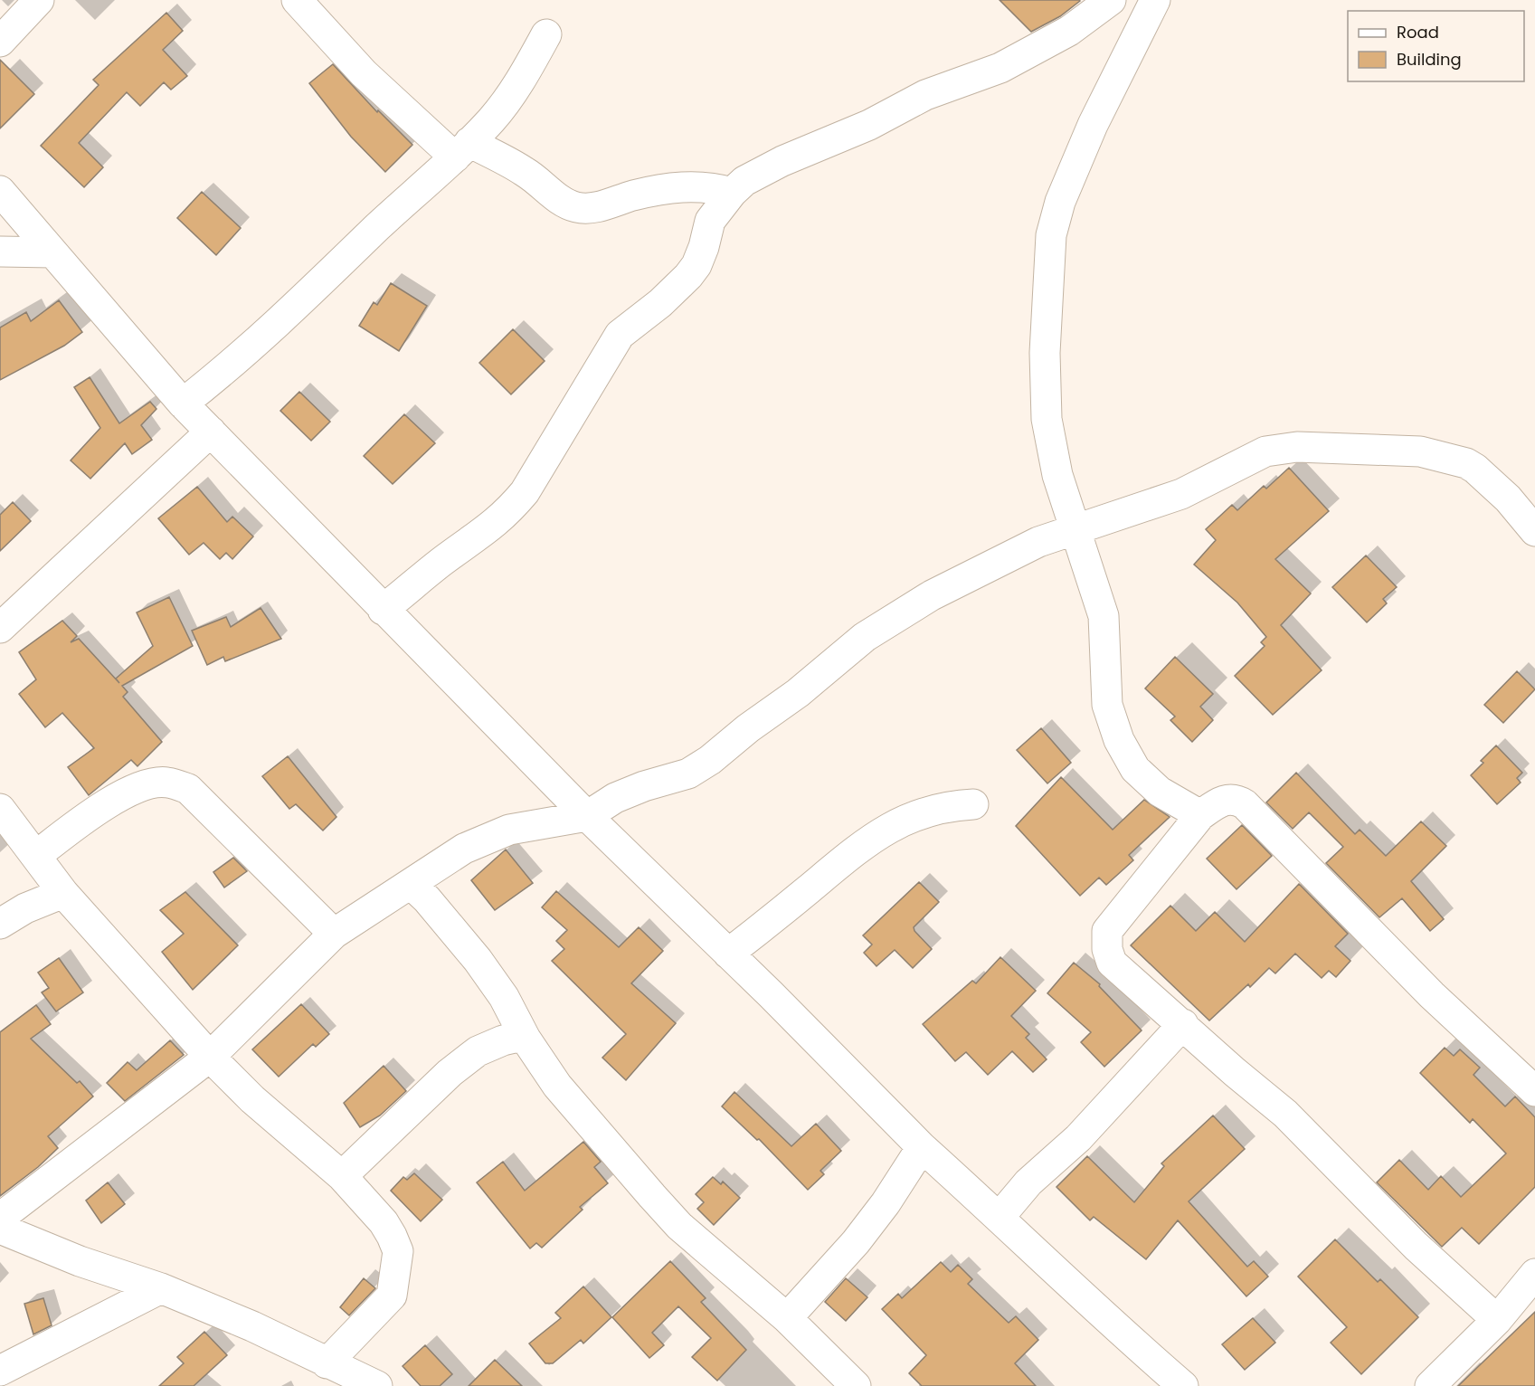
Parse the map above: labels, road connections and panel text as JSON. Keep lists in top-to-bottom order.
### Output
{
  "legend": ["Road", "Building"]
}
